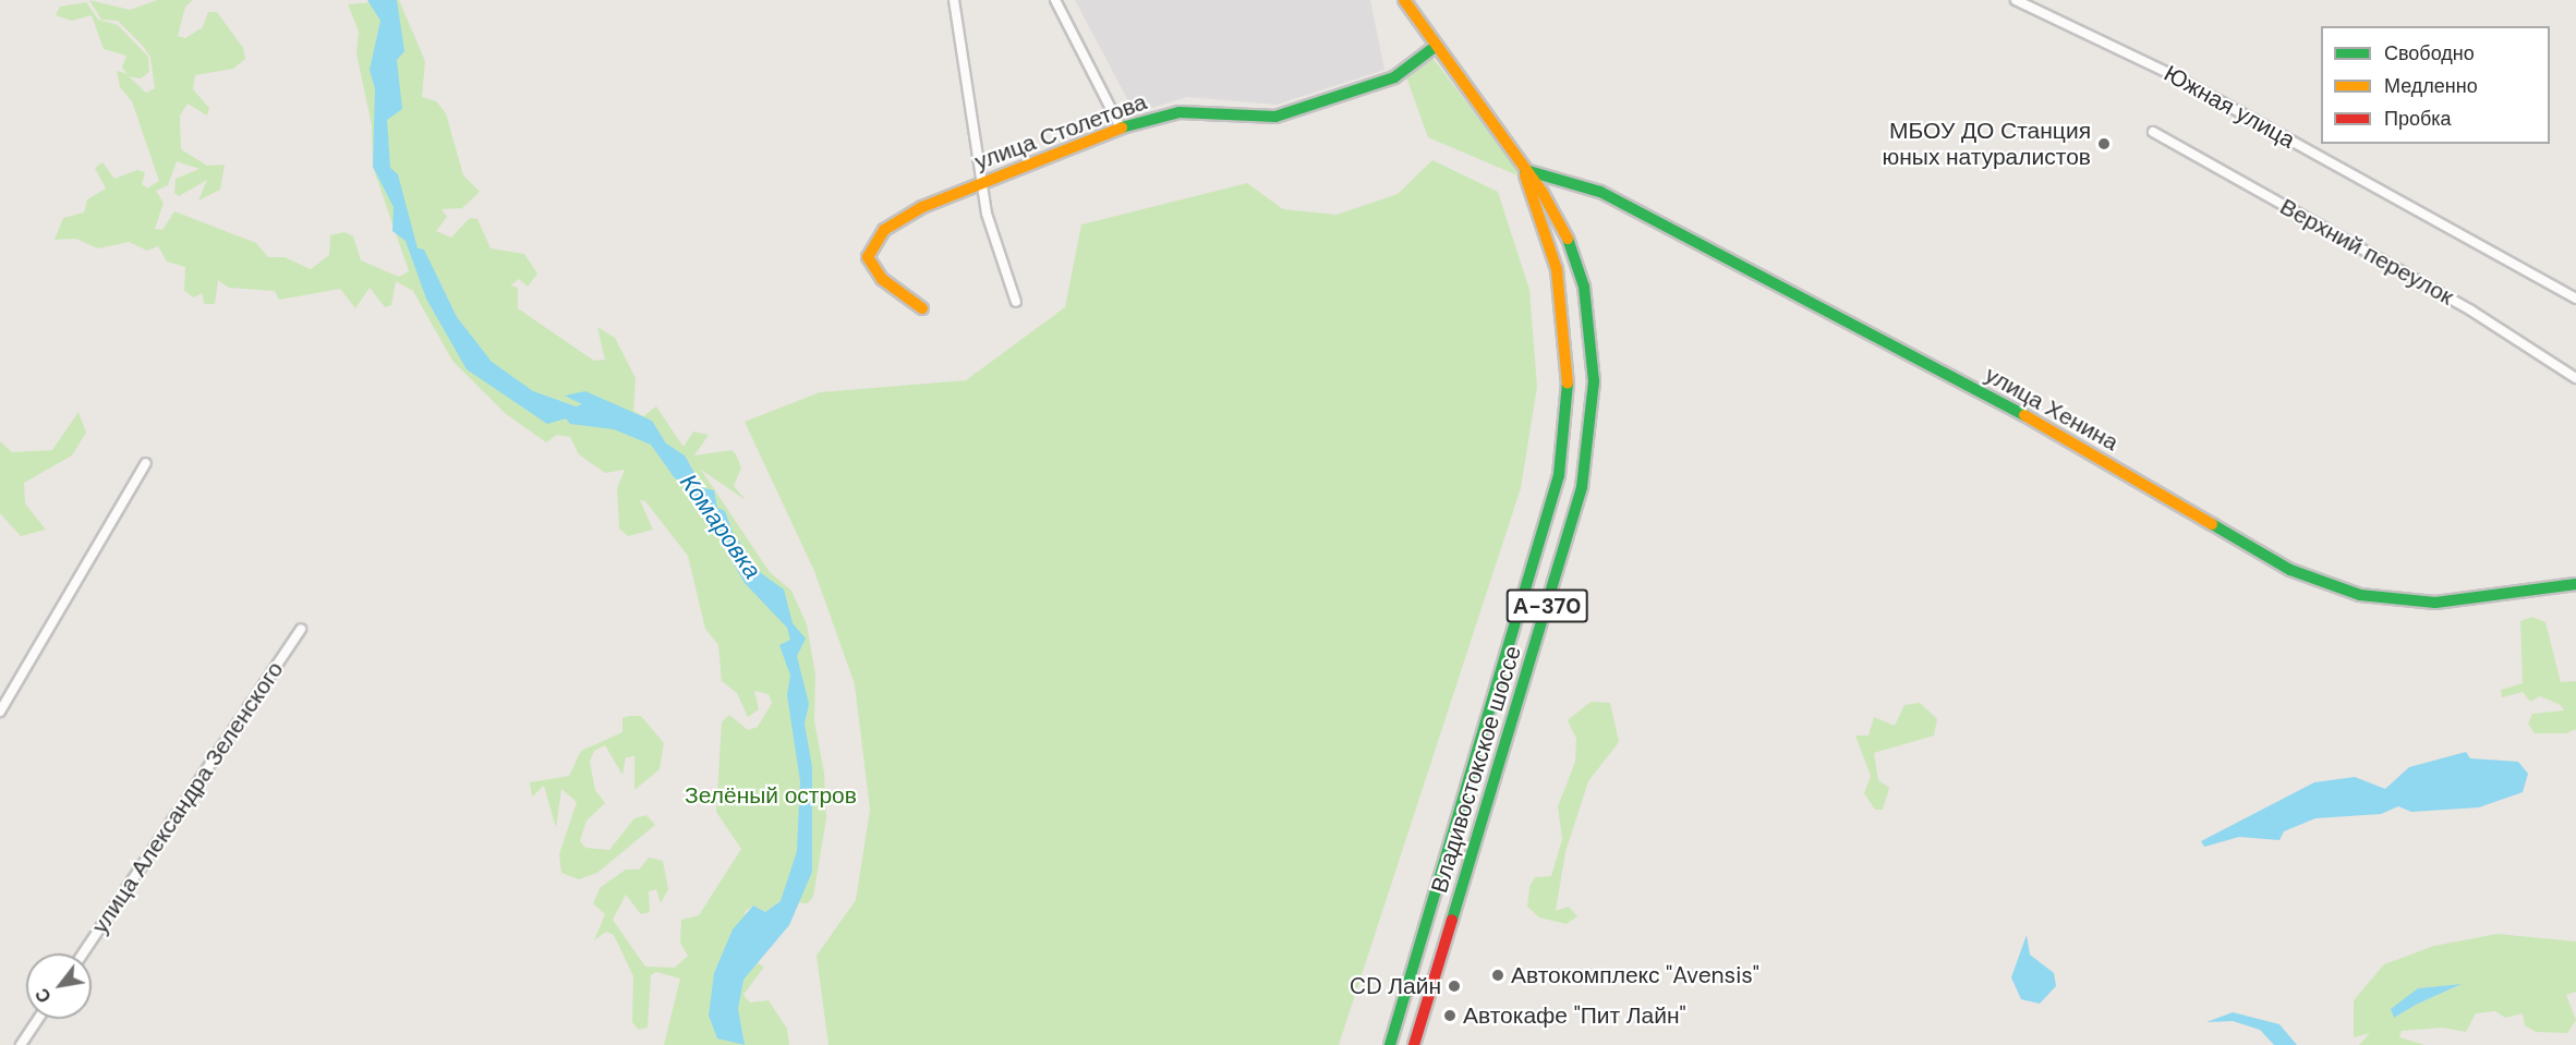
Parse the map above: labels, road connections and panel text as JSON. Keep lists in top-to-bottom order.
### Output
{
  "streets": {
    "main road": [
      "улица Столетова",
      "улица Хенина",
      "А-370",
      "Владивостокское шоссе"
    ],
    "street": ["Южная улица", "Верхний переулок", "улица Александра Зеленского"]
  },
  "crossings": [
    ["улица Столетова", "Владивостокское шоссе"],
    ["улица Хенина", "Владивостокское шоссе"]
  ],
  "water": ["Комаровка"],
  "parks": ["Зелёный остров"],
  "places": [
    "МБОУ ДО Станция юных натуралистов",
    "Автокомплекс \"Avensis\"",
    "CD Лайн",
    "Автокафе \"Пит Лайн\""
  ],
  "legend": ["Свободно", "Медленно", "Пробка"],
  "north": "bottom left"
}
